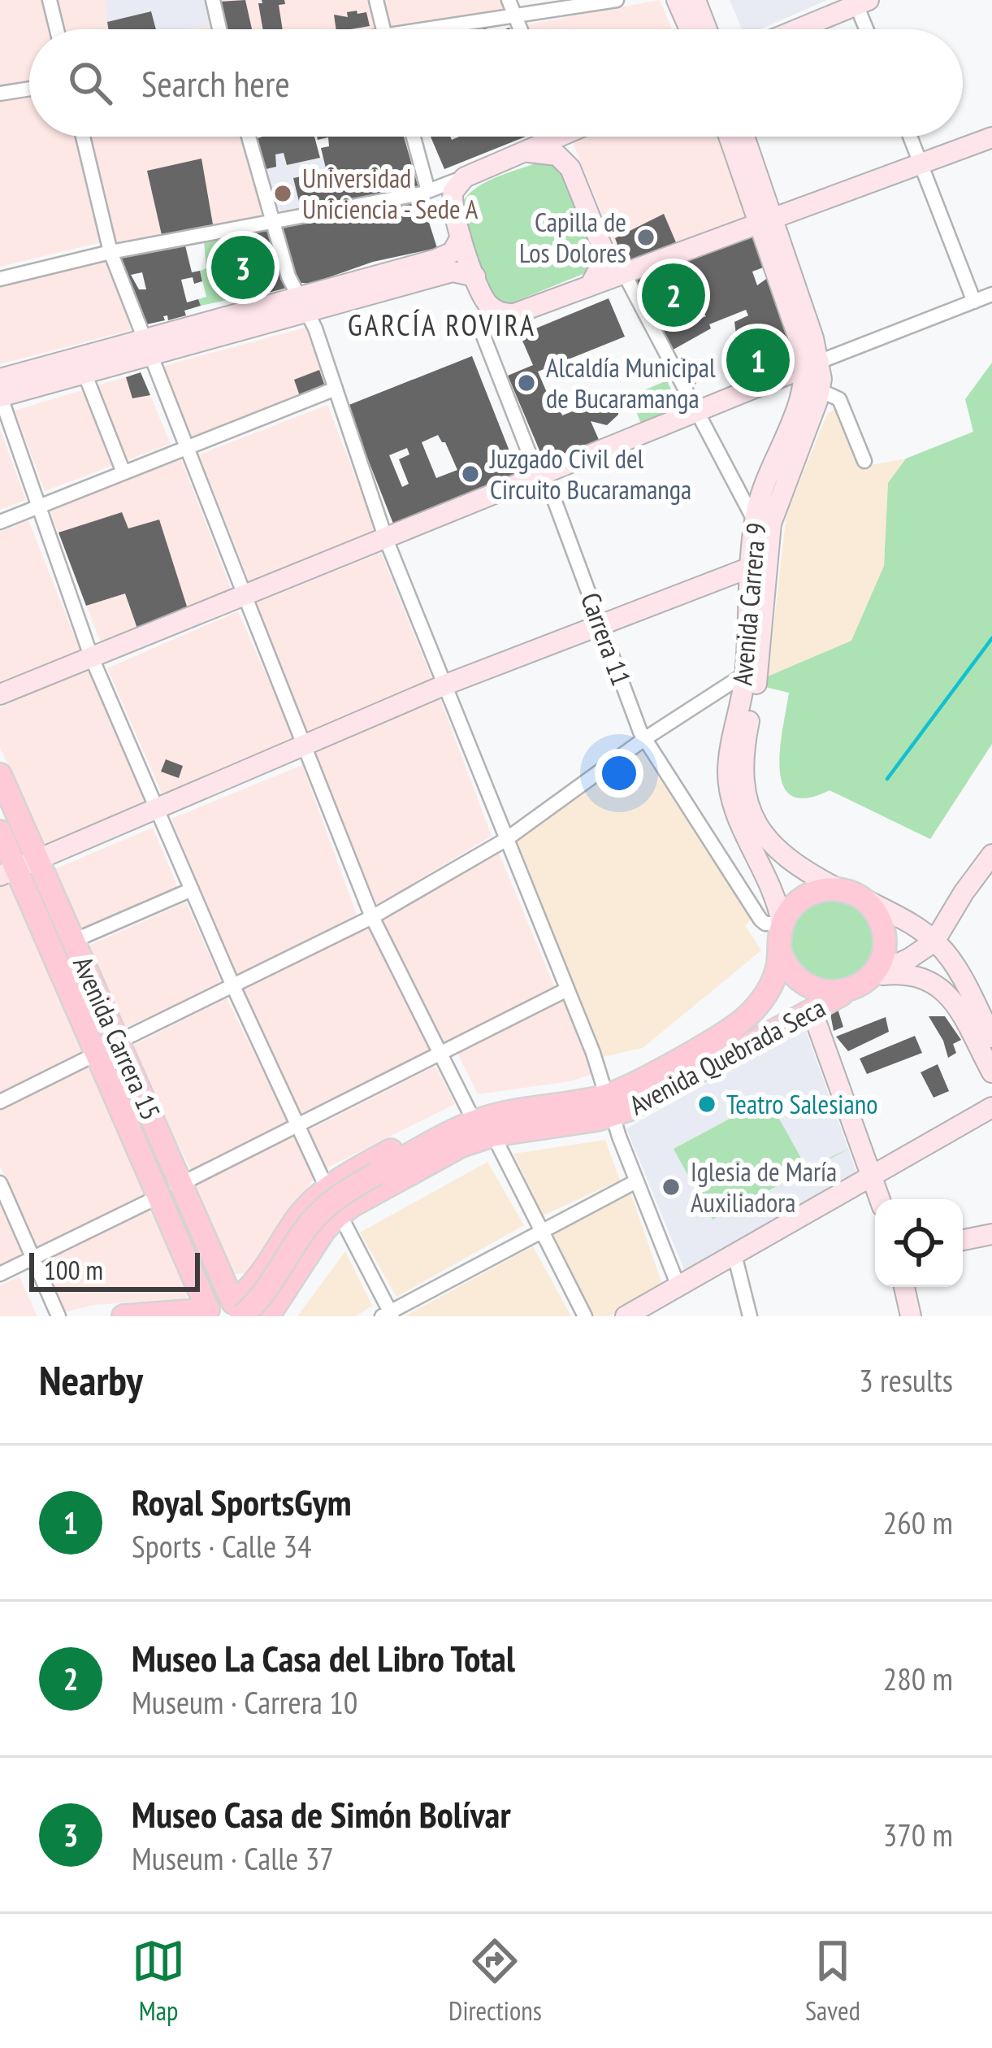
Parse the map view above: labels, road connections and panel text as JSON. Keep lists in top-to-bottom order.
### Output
{
  "streets": {
    "main road": ["Avenida Carrera 15", "Avenida Quebrada Seca"],
    "street": ["Avenida Carrera 9", "Carrera 11"]
  },
  "crossings": [
    ["Avenida Carrera 9", "Carrera 11"],
    ["Avenida Carrera 9", "Avenida Quebrada Seca"],
    ["Carrera 11", "Avenida Quebrada Seca"]
  ],
  "districts": ["GARCÍA ROVIRA"],
  "places": [
    "Universidad Uniciencia - Sede A",
    "Capilla de Los Dolores",
    "Alcaldía Municipal de Bucaramanga",
    "Juzgado Civil del Circuito Bucaramanga",
    "Teatro Salesiano",
    "Iglesia de María Auxiliadora"
  ],
  "scale_bar": "100 m",
  "page": {
    "search": "Search here",
    "pins": ["3", "2", "1"],
    "scale": "100 m",
    "heading": ["Nearby", "3 results"],
    "list": [
      {
        "mark": "1",
        "name": "Royal SportsGym",
        "note": "Sports · Calle 34",
        "value": "260 m"
      },
      {
        "mark": "2",
        "name": "Museo La Casa del Libro Total",
        "note": "Museum · Carrera 10",
        "value": "280 m"
      },
      {
        "mark": "3",
        "name": "Museo Casa de Simón Bolívar",
        "note": "Museum · Calle 37",
        "value": "370 m"
      }
    ],
    "nav": ["Map", "Directions", "Saved"]
  }
}
